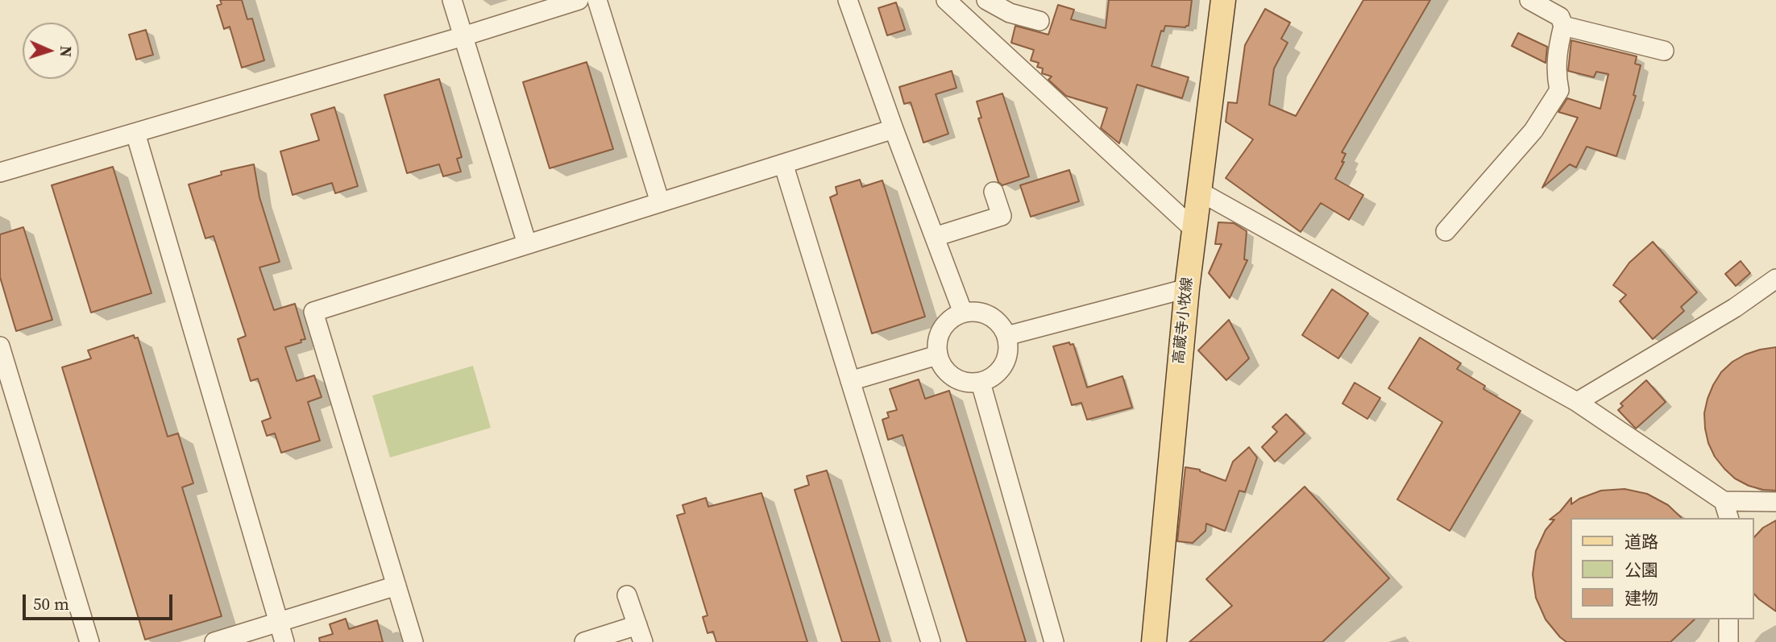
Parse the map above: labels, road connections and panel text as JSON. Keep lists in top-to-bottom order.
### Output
{
  "streets": {
    "main road": ["高蔵寺小牧線"]
  },
  "legend": ["道路", "公園", "建物"],
  "scale_bar": "50 m",
  "north": "right"
}
